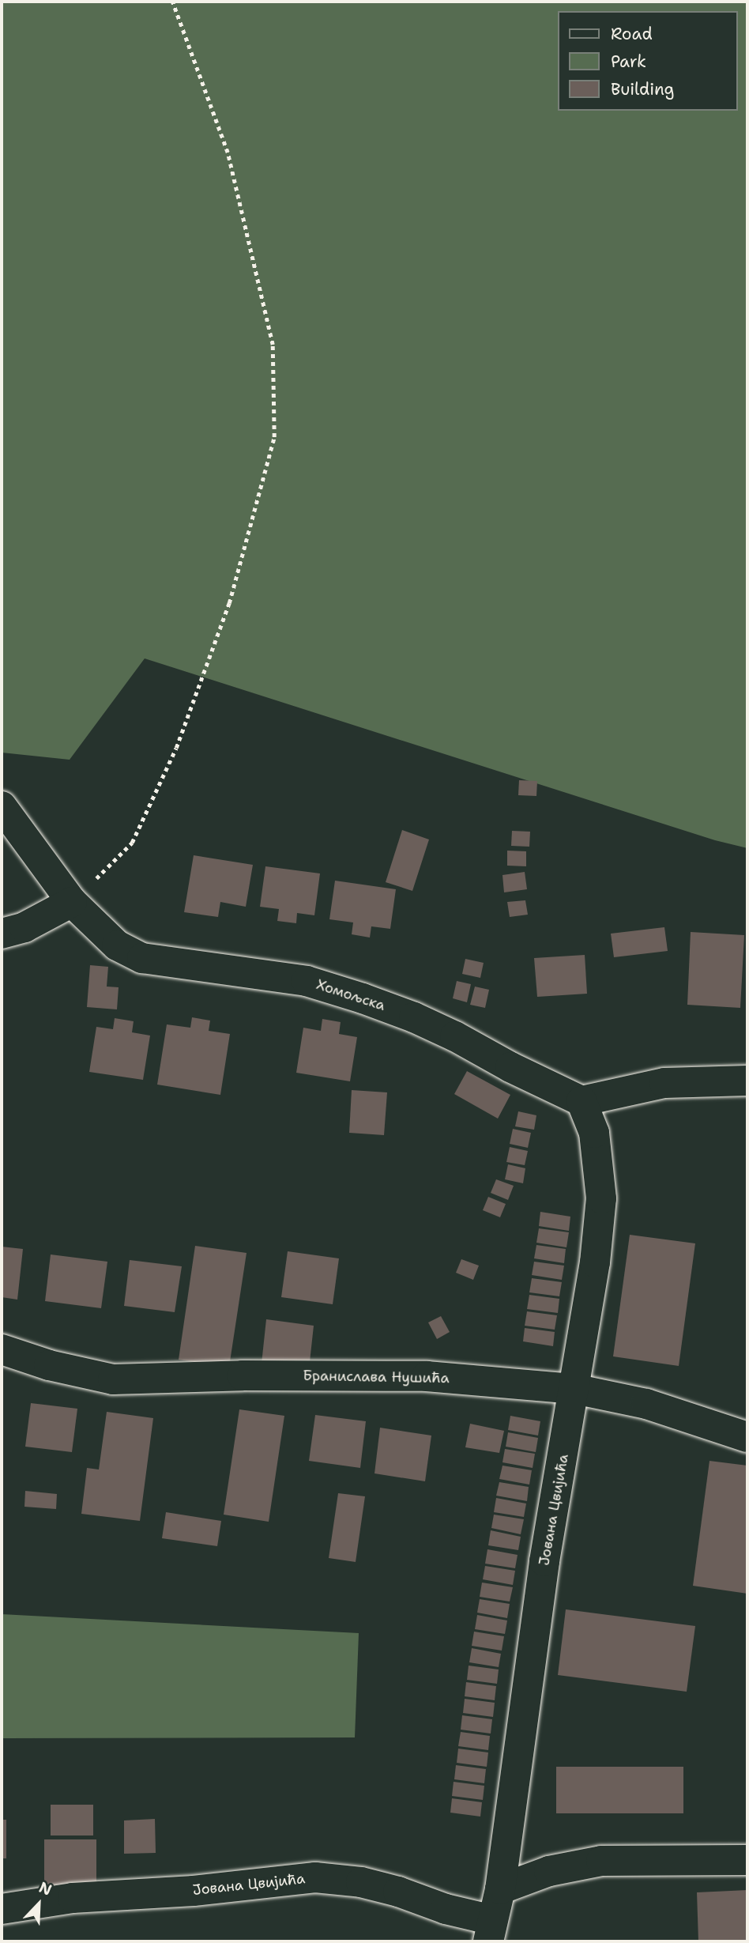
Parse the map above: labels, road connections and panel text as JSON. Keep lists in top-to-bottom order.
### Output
{
  "streets": {
    "street": ["Хомољска", "Бранислава Нушића", "Јована Цвијића"]
  },
  "crossings": [
    ["Хомољска", "Јована Цвијића"],
    ["Бранислава Нушића", "Јована Цвијића"]
  ],
  "legend": ["Road", "Park", "Building"],
  "north": "top right"
}
